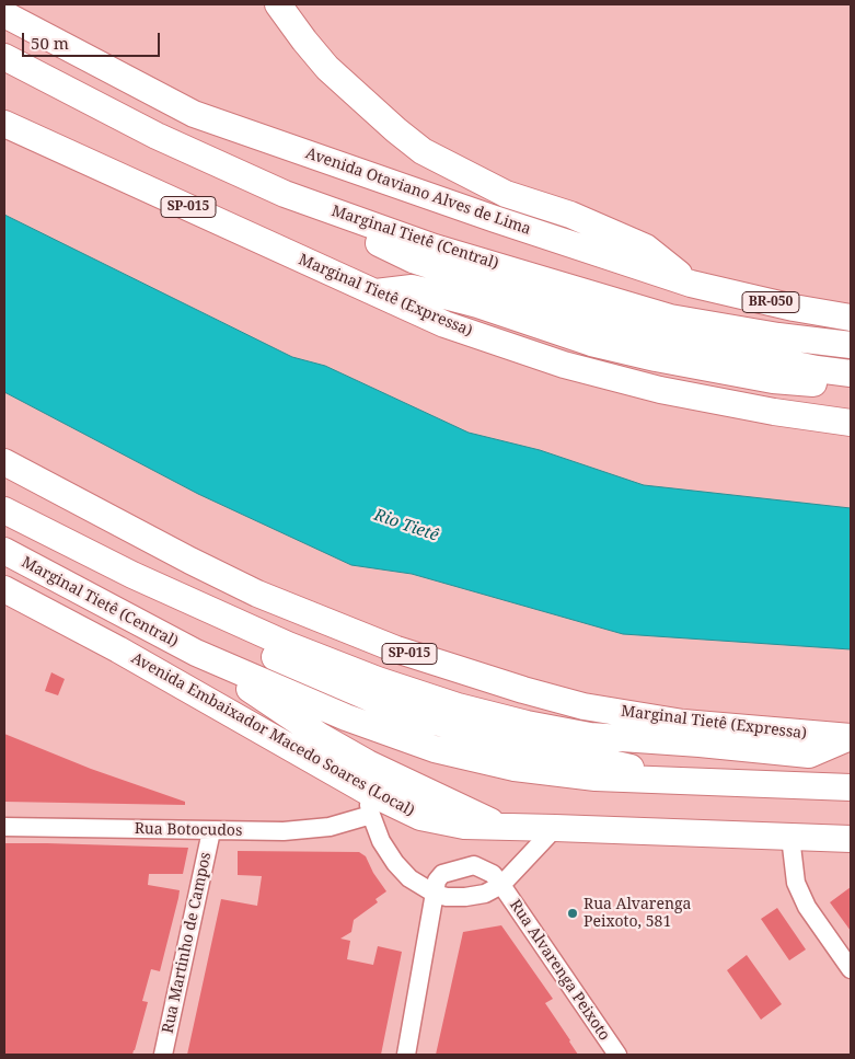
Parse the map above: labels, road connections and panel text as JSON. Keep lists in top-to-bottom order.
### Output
{
  "streets": {
    "highway": [
      "Avenida Otaviano Alves de Lima",
      "SP-015",
      "Marginal Tietê (Central)",
      "Marginal Tietê (Expressa)",
      "BR-050",
      "Avenida Embaixador Macedo Soares (Local)"
    ],
    "street": ["Rua Botocudos", "Rua Martinho de Campos", "Rua Alvarenga Peixoto"]
  },
  "crossings": [
    ["Avenida Embaixador Macedo Soares (Local)", "Rua Botocudos"],
    ["Avenida Embaixador Macedo Soares (Local)", "Rua Alvarenga Peixoto"],
    ["Rua Botocudos", "Rua Martinho de Campos"],
    ["Rua Botocudos", "Rua Alvarenga Peixoto"]
  ],
  "water": ["Rio Tietê"],
  "places": ["Rua Alvarenga Peixoto, 581"],
  "scale_bar": "50 m"
}
